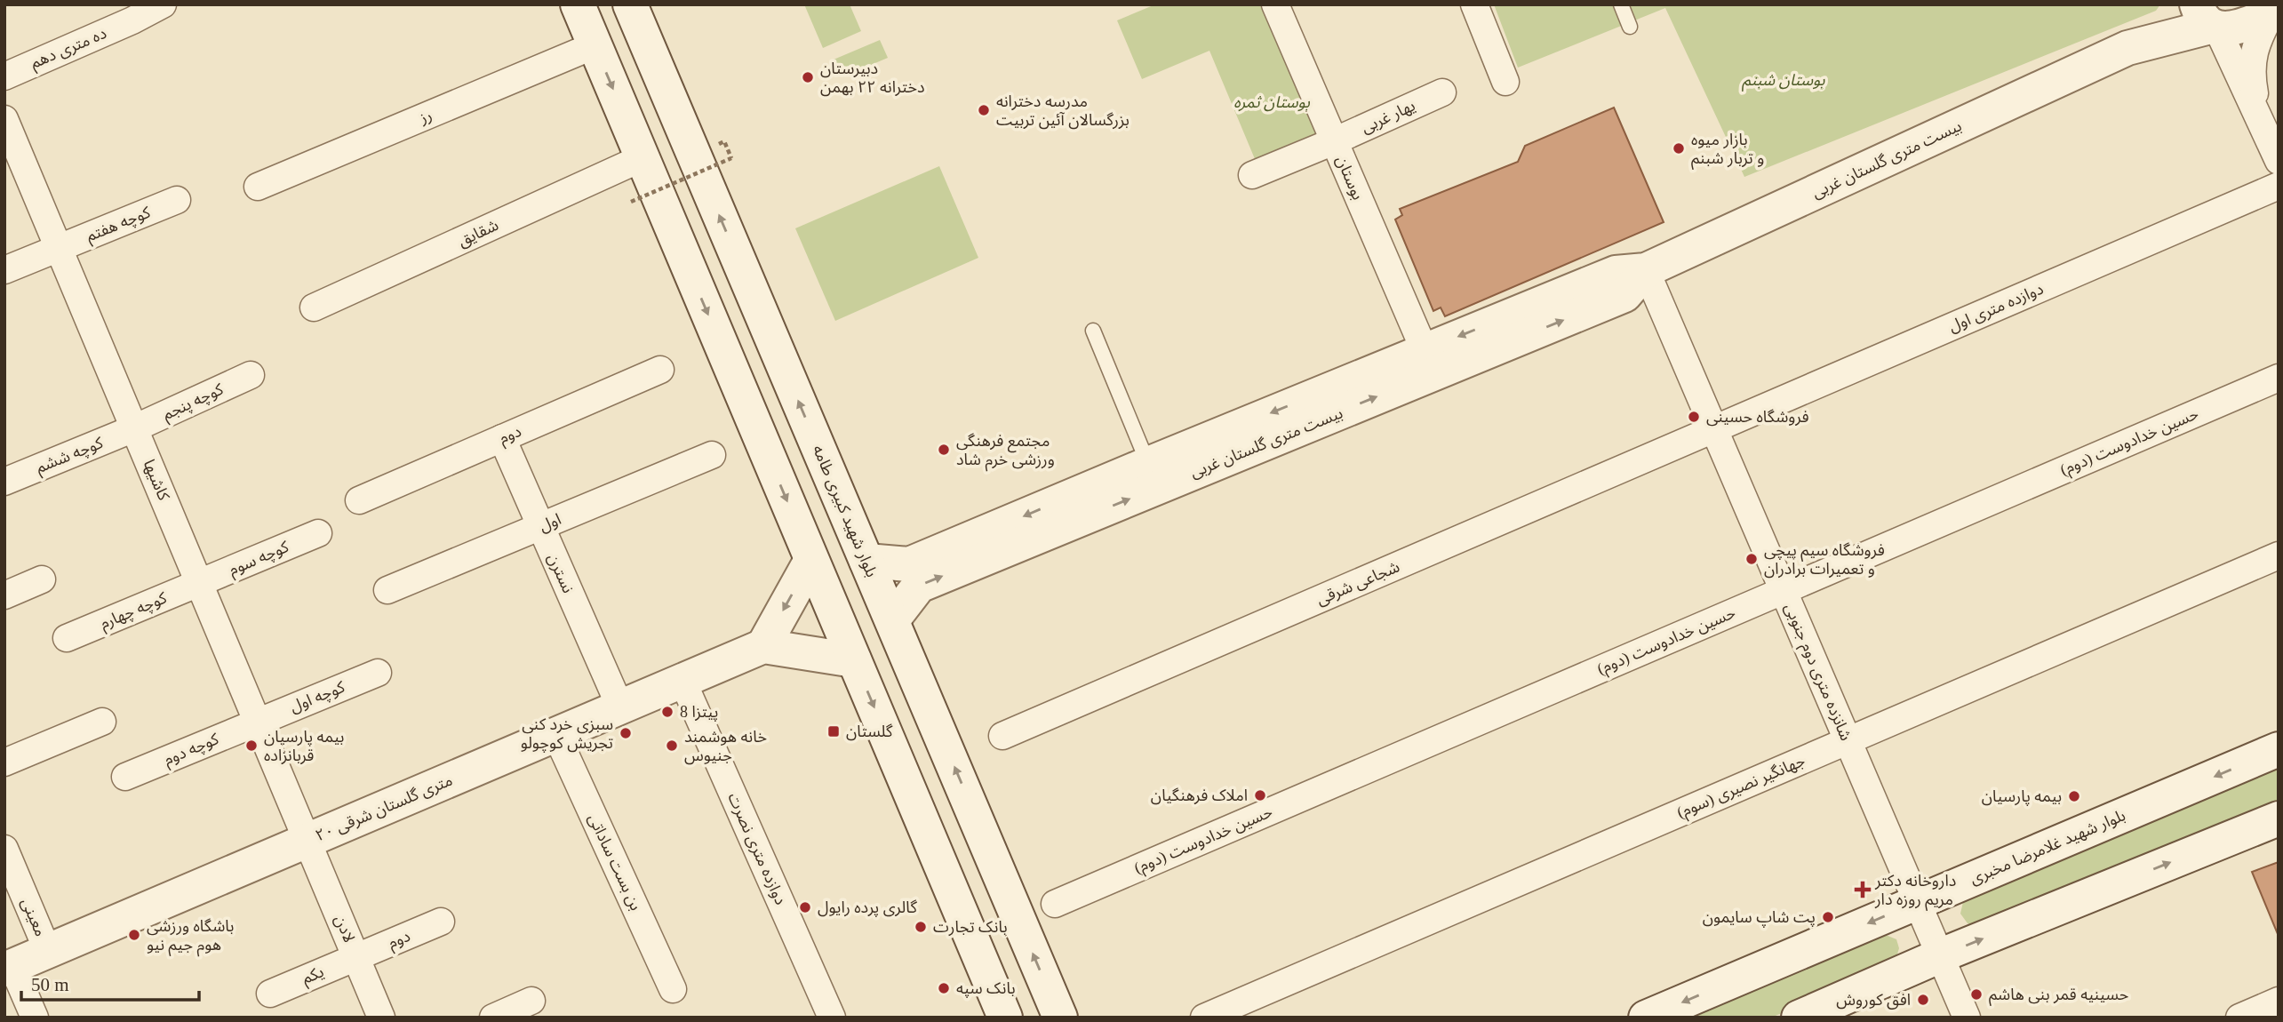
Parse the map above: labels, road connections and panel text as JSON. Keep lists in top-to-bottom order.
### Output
{
  "streets": {
    "main road": [
      "بیست متری گلستان غربی",
      "بلوار شهید کبیری طامه",
      "۲۰ متری گلستان شرقی",
      "بلوار شهید غلامرضا مخبری"
    ],
    "street": [
      "ده متری دهم",
      "رز",
      "یهار غربی",
      "بوستان",
      "کوچه هفتم",
      "شقایق",
      "دوازده متری اول",
      "کوچه پنجم",
      "دوم",
      "حسین خدادوست (دوم)",
      "کوچه ششم",
      "کاشیها",
      "اول",
      "کوچه سوم",
      "نسترن",
      "شجاعی شرقی",
      "کوچه چهارم",
      "شانزده متری دوم جنوبی",
      "کوچه اول",
      "کوچه دوم",
      "جهانگیر نصیری (سوم)",
      "دوازده متری نصرت",
      "بن بست ساداتی",
      "معینی",
      "لادن",
      "یکم"
    ]
  },
  "crossings": [
    ["یهار غربی", "بوستان"],
    ["بیست متری گلستان غربی", "بوستان"],
    ["بیست متری گلستان غربی", "بلوار شهید کبیری طامه"],
    ["بیست متری گلستان غربی", "شانزده متری دوم جنوبی"],
    ["کوچه هفتم", "کاشیها"],
    ["دوازده متری اول", "شجاعی شرقی"],
    ["دوازده متری اول", "شانزده متری دوم جنوبی"],
    ["کوچه پنجم", "کوچه ششم"],
    ["کوچه پنجم", "کاشیها"],
    ["دوم", "نسترن"],
    ["دوم", "لادن"],
    ["دوم", "یکم"],
    ["حسین خدادوست (دوم)", "شانزده متری دوم جنوبی"],
    ["کوچه ششم", "کاشیها"],
    ["کاشیها", "کوچه سوم"],
    ["کاشیها", "کوچه چهارم"],
    ["کاشیها", "کوچه اول"],
    ["کاشیها", "کوچه دوم"],
    ["کاشیها", "۲۰ متری گلستان شرقی"],
    ["کاشیها", "لادن"],
    ["اول", "نسترن"],
    ["کوچه سوم", "کوچه چهارم"],
    ["نسترن", "۲۰ متری گلستان شرقی"],
    ["شجاعی شرقی", "شانزده متری دوم جنوبی"],
    ["شانزده متری دوم جنوبی", "جهانگیر نصیری (سوم)"],
    ["شانزده متری دوم جنوبی", "بلوار شهید غلامرضا مخبری"],
    ["کوچه اول", "کوچه دوم"],
    ["۲۰ متری گلستان شرقی", "دوازده متری نصرت"],
    ["۲۰ متری گلستان شرقی", "بن بست ساداتی"],
    ["۲۰ متری گلستان شرقی", "معینی"],
    ["۲۰ متری گلستان شرقی", "لادن"],
    ["لادن", "یکم"]
  ],
  "parks": ["بوستان شبنم", "بوستان ثمره"],
  "places": {
    "other": [
      "دبیرستان دخترانه ۲۲ بهمن",
      "مدرسه دخترانه بزرگسالان آئین تربیت",
      "بازار میوه و تربار شبنم",
      "فروشگاه حسینی",
      "مجتمع فرهنگی ورزشی خرم شاد",
      "فروشگاه سیم پیچی و تعمیرات برادران",
      "پیتزا 8",
      "سبزی خرد کنی تجریش کوچولو",
      "بیمه پارسیان قربانزاده",
      "خانه هوشمند جنیوس",
      "املاک فرهنگیان",
      "بیمه پارسیان",
      "گالری پرده رایول",
      "پت شاپ سایمون",
      "بانک تجارت",
      "باشگاه ورزشی هوم جیم نیو",
      "بانک سپه",
      "حسینیه قمر بنی هاشم",
      "افق کوروش"
    ],
    "transit": ["گلستان"],
    "health": ["داروخانه دکتر مریم روزه دار"]
  },
  "scale_bar": "50 m"
}
